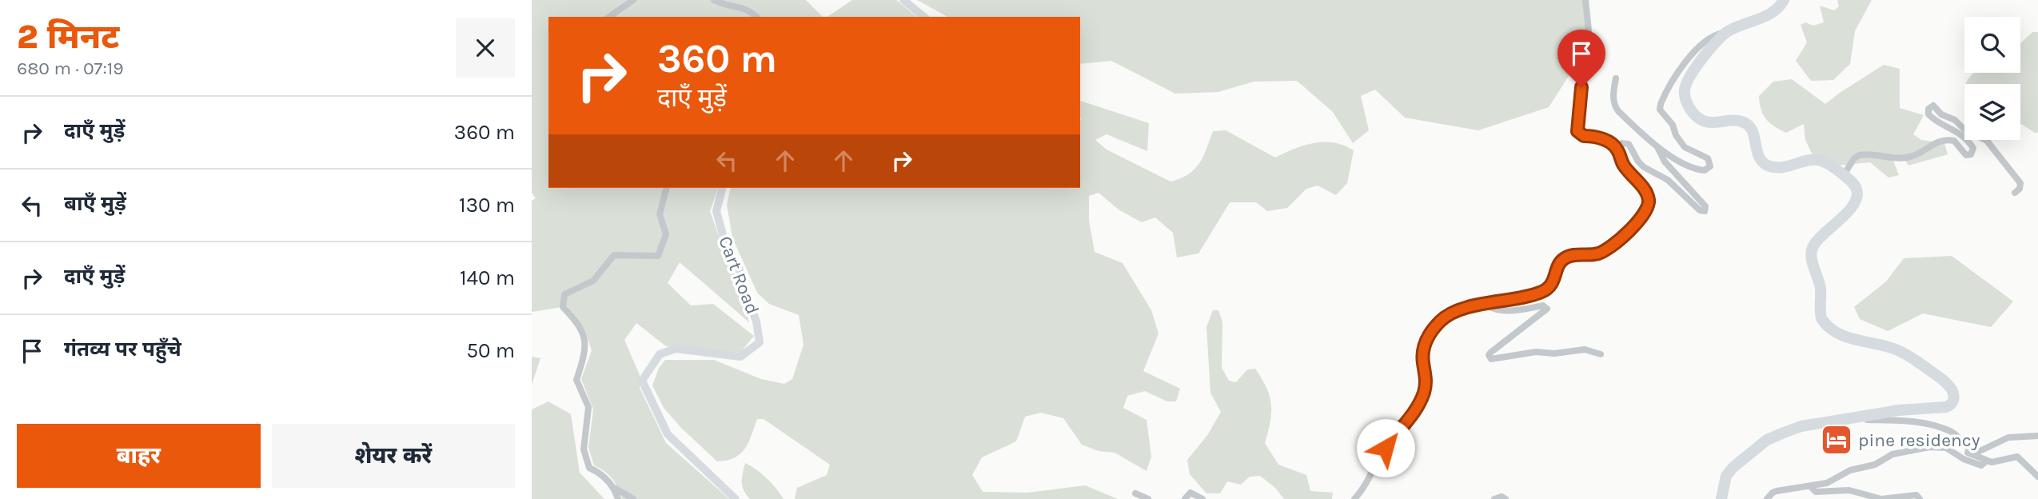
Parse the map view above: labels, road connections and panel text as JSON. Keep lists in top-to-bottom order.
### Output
{
  "streets": {
    "main road": ["Cart Road"]
  },
  "places": {
    "hotel": ["pine residency"]
  },
  "page": {
    "heading": ["2 मिनट", "680 m · 07:19"],
    "turn": ["360 m", "दाएँ मुड़ें"],
    "list": [
      {
        "name": "दाएँ मुड़ें",
        "value": "360 m"
      },
      {
        "name": "बाएँ मुड़ें",
        "value": "130 m"
      },
      {
        "name": "दाएँ मुड़ें",
        "value": "140 m"
      },
      {
        "name": "गंतव्य पर पहुँचे",
        "value": "50 m"
      }
    ],
    "buttons": ["बाहर", "शेयर करें"]
  }
}
